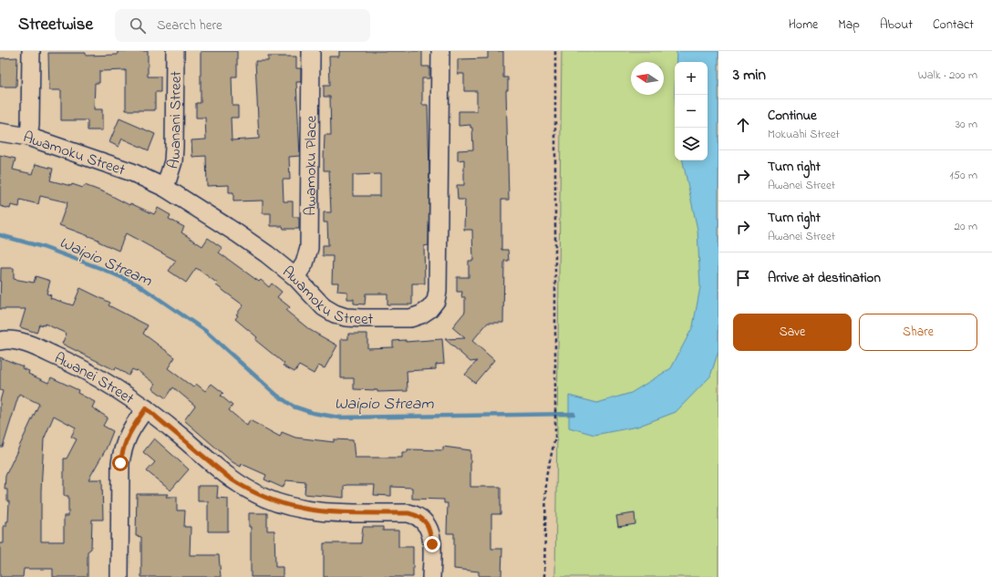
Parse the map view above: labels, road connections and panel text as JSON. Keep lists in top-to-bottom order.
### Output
{
  "streets": {
    "street": [
      "Awanani Street",
      "Awamoku Street",
      "Awamoku Place",
      "Awanei Street"
    ]
  },
  "crossings": [
    ["Awanani Street", "Awamoku Street"],
    ["Awamoku Street", "Awamoku Place"]
  ],
  "water": ["Waipio Stream"],
  "north": "left",
  "page": {
    "header": "Streetwise",
    "search": "Search here",
    "nav": [
      "Home",
      "Map",
      "About",
      "Contact"
    ],
    "heading": ["3 min", "Walk · 200 m"],
    "map_buttons": ["+", "−"],
    "list": [
      ["Continue", "Mokuahi Street", "30 m"],
      ["Turn right", "Awanei Street", "150 m"],
      ["Turn right", "Awanei Street", "20 m"],
      "Arrive at destination"
    ],
    "buttons": ["Save", "Share"]
  }
}
